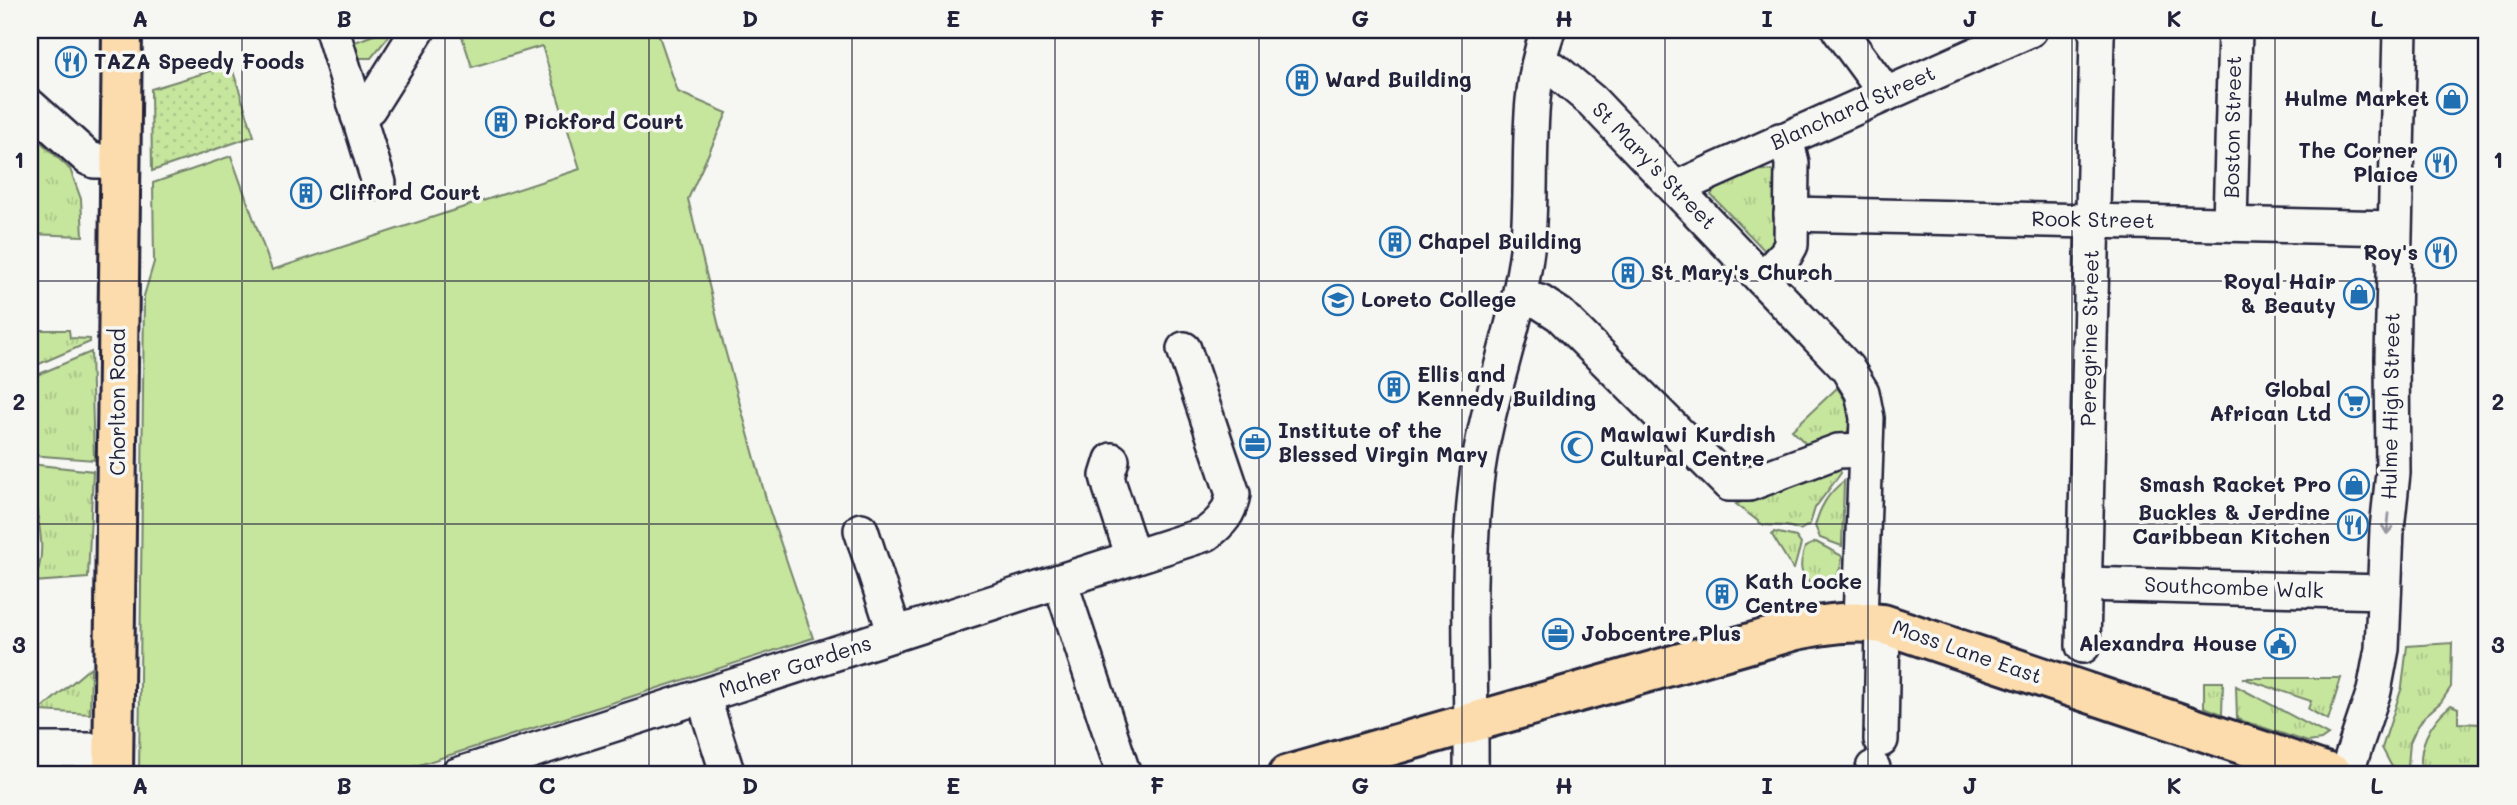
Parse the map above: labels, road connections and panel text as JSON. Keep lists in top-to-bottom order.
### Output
{
  "streets": {
    "main road": ["Chorlton Road", "Moss Lane East"],
    "street": [
      "Blanchard Street",
      "Boston Street",
      "St Mary's Street",
      "Rook Street",
      "Peregrine Street",
      "Hulme High Street",
      "Southcombe Walk",
      "Maher Gardens"
    ]
  },
  "crossings": [
    ["Blanchard Street", "St Mary's Street"],
    ["Boston Street", "Rook Street"],
    ["St Mary's Street", "Moss Lane East"],
    ["Rook Street", "Peregrine Street"],
    ["Rook Street", "Hulme High Street"],
    ["Peregrine Street", "Southcombe Walk"],
    ["Hulme High Street", "Southcombe Walk"]
  ],
  "one_way": ["Hulme High Street"],
  "places": {
    "restaurant": [
      "TAZA Speedy Foods",
      "The Corner Plaice",
      "Roy's",
      "Buckles & Jerdine Caribbean Kitchen"
    ],
    "building": [
      "Ward Building",
      "Pickford Court",
      "Clifford Court",
      "Chapel Building",
      "St Mary's Church",
      "Ellis and Kennedy Building",
      "Kath Locke Centre"
    ],
    "shop": ["Hulme Market", "Royal Hair & Beauty", "Smash Racket Pro"],
    "school or university": ["Loreto College"],
    "supermarket": ["Global African Ltd"],
    "office": ["Institute of the Blessed Virgin Mary", "Jobcentre Plus"],
    "mosque": ["Mawlawi Kurdish Cultural Centre"],
    "public building": ["Alexandra House"]
  },
  "grid": {
    "columns": [
      "A",
      "B",
      "C",
      "D",
      "E",
      "F",
      "G",
      "H",
      "I",
      "J",
      "K",
      "L"
    ],
    "rows": ["1", "2", "3"]
  }
}
